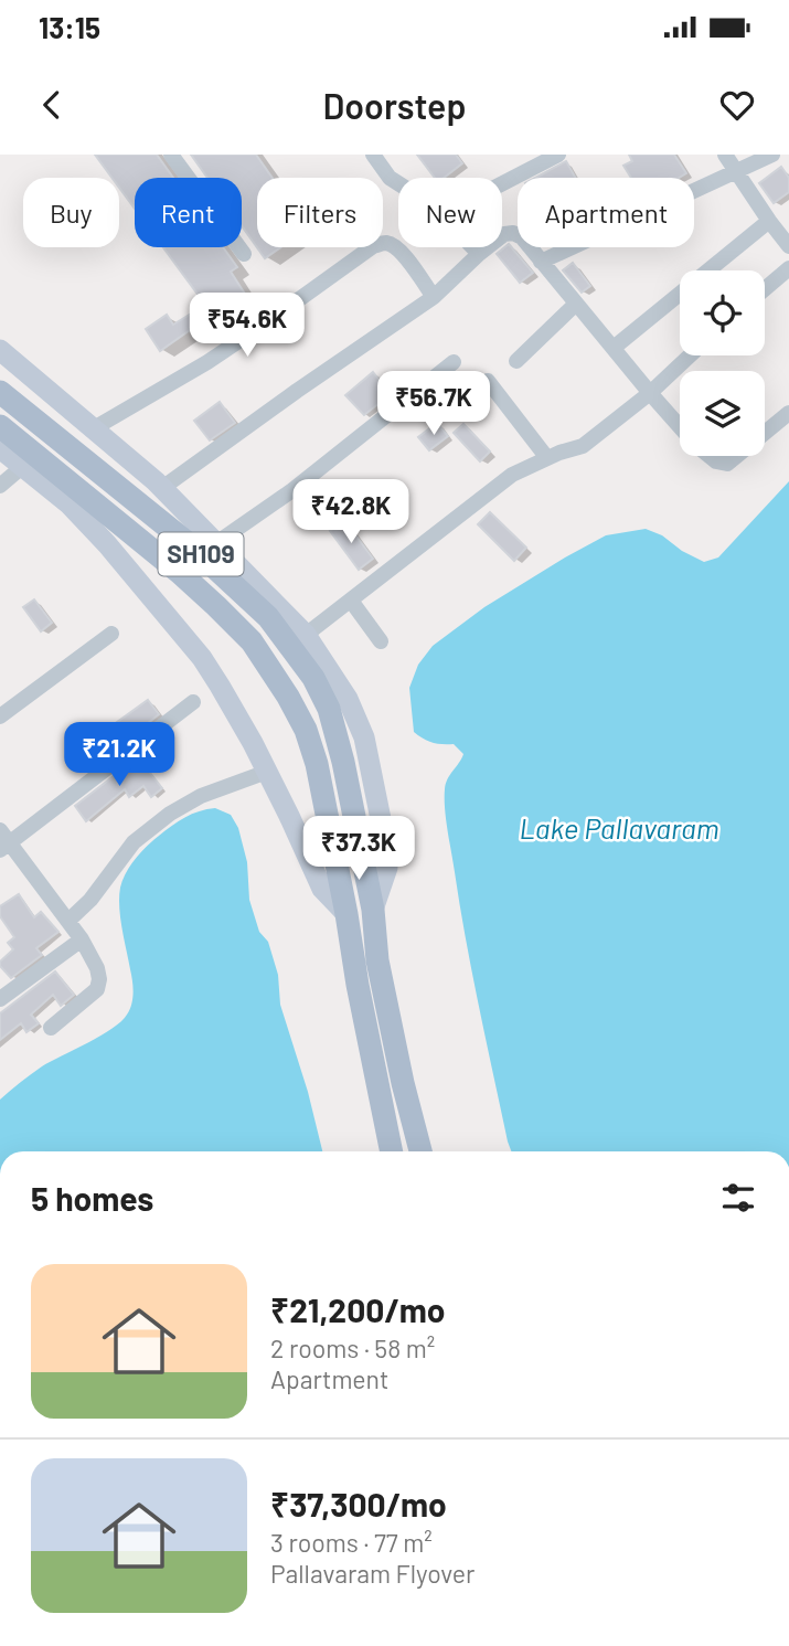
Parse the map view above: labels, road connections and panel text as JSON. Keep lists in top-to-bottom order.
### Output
{
  "streets": {
    "main road": ["SH109"]
  },
  "water": ["Lake Pallavaram"],
  "page": {
    "status": "13:15",
    "header": "Doorstep",
    "chip": [
      "Buy",
      "Rent",
      "Filters",
      "New",
      "Apartment"
    ],
    "price": [
      "₹54.6K",
      "₹56.7K",
      "₹42.8K",
      "₹21.2K",
      "₹37.3K"
    ],
    "heading": "5 homes",
    "list": [
      {
        "name": "₹21,200/mo",
        "note": "2 rooms · 58 m² · Apartment"
      },
      {
        "name": "₹37,300/mo",
        "note": "3 rooms · 77 m² · Pallavaram Flyover"
      }
    ]
  }
}
